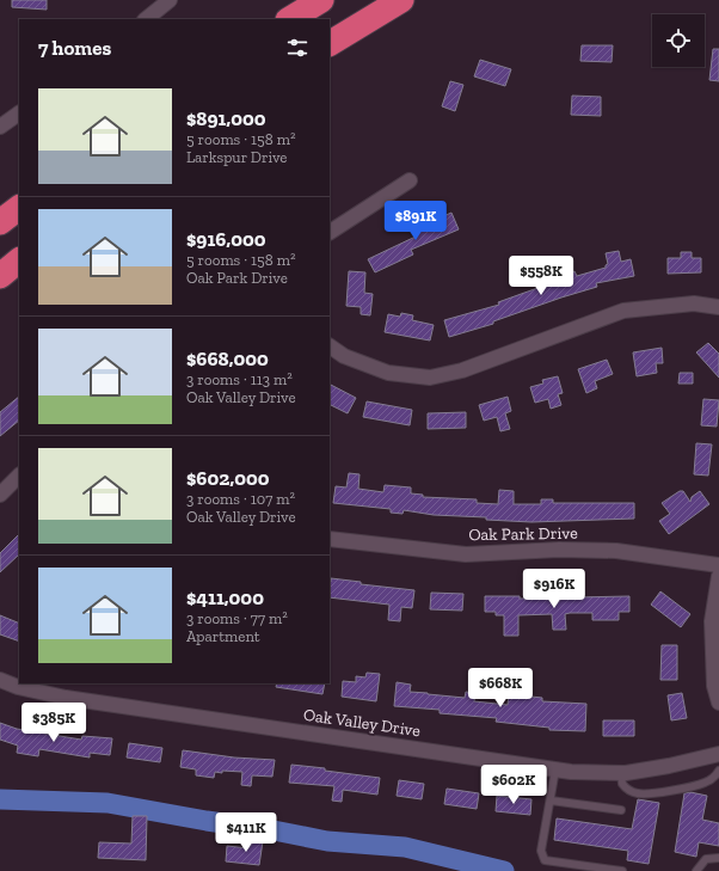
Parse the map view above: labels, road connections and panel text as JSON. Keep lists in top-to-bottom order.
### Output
{
  "streets": {
    "street": ["Oak Park Drive", "Oak Valley Drive"]
  },
  "page": {
    "heading": "7 homes",
    "list": [
      {
        "name": "$891,000",
        "note": "5 rooms · 158 m² · Larkspur Drive"
      },
      {
        "name": "$916,000",
        "note": "5 rooms · 158 m² · Oak Park Drive"
      },
      {
        "name": "$668,000",
        "note": "3 rooms · 113 m² · Oak Valley Drive"
      },
      {
        "name": "$602,000",
        "note": "3 rooms · 107 m² · Oak Valley Drive"
      },
      {
        "name": "$411,000",
        "note": "3 rooms · 77 m² · Apartment"
      }
    ],
    "price": [
      "$891K",
      "$558K",
      "$916K",
      "$668K",
      "$385K",
      "$602K",
      "$411K"
    ]
  }
}
